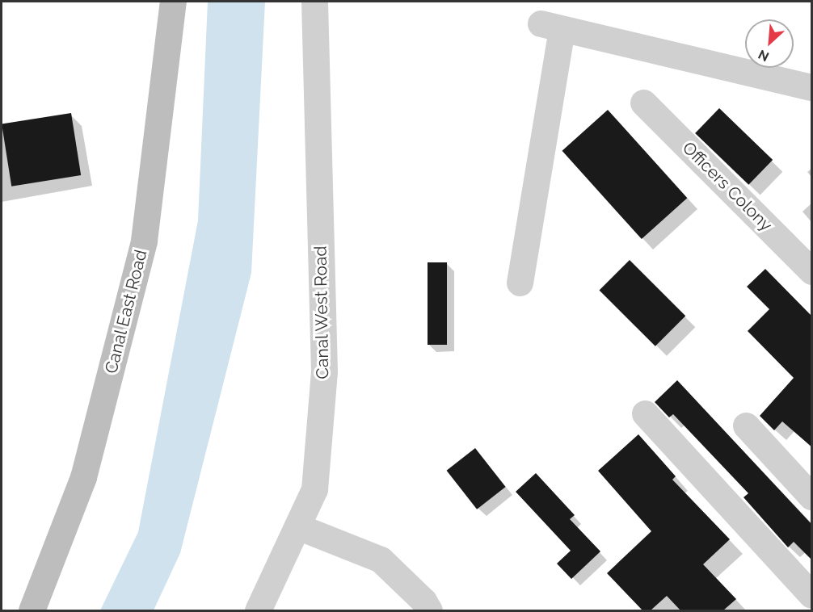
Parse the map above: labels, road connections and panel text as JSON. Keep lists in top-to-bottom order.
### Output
{
  "streets": {
    "main road": ["Canal East Road"],
    "street": ["Officers Colony", "Canal West Road"]
  },
  "north": "bottom left"
}
